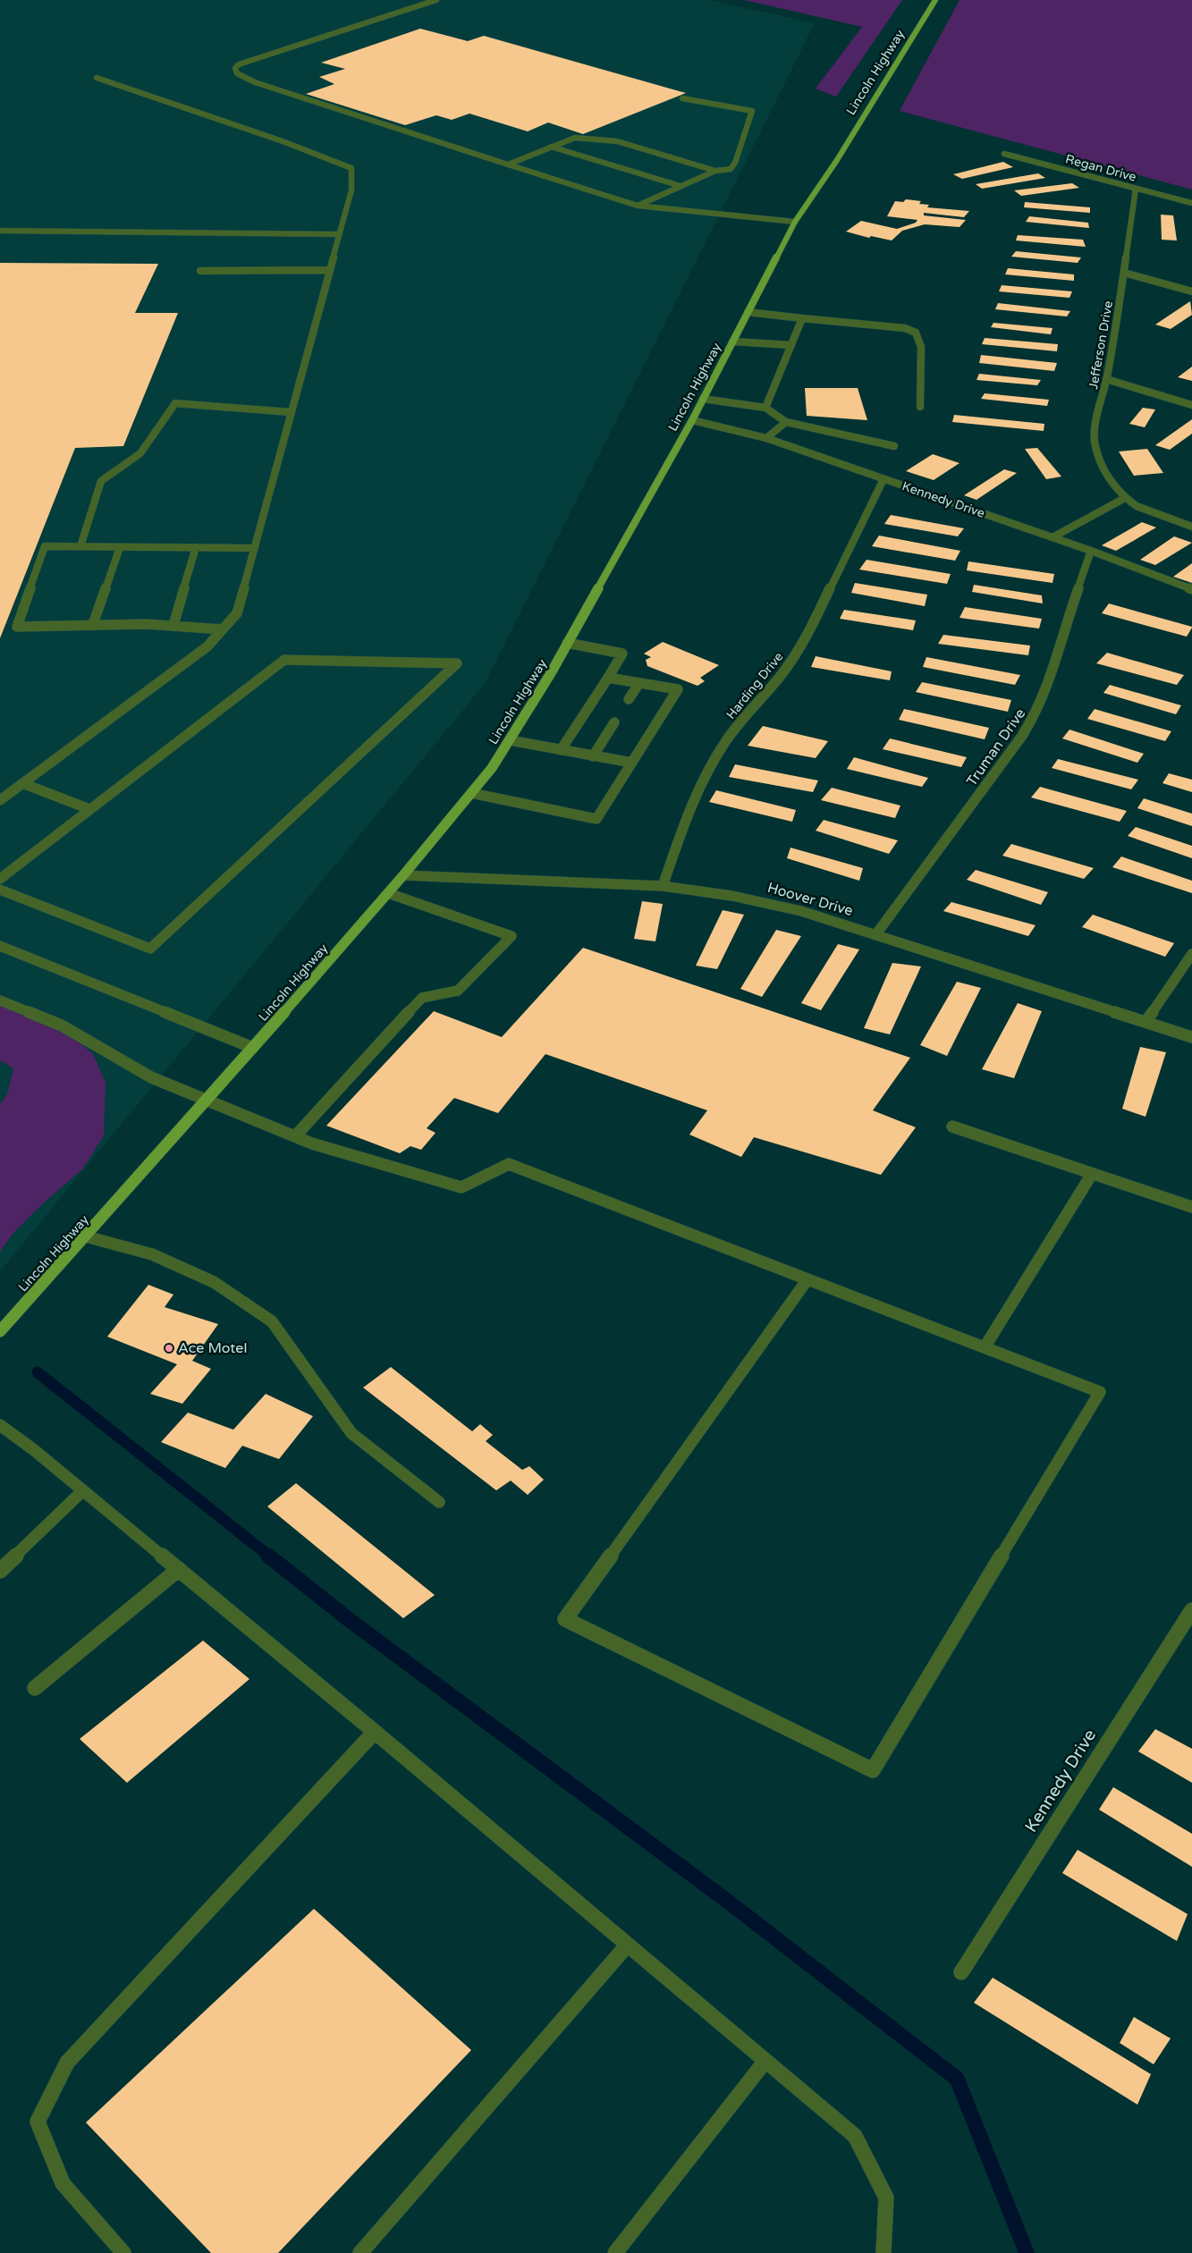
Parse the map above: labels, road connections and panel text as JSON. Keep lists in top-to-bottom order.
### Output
{
  "streets": {
    "main road": ["Lincoln Highway"],
    "street": [
      "Regan Drive",
      "Jefferson Drive",
      "Kennedy Drive",
      "Harding Drive",
      "Truman Drive",
      "Hoover Drive"
    ]
  },
  "crossings": [
    ["Lincoln Highway", "Kennedy Drive"],
    ["Lincoln Highway", "Hoover Drive"],
    ["Regan Drive", "Jefferson Drive"],
    ["Kennedy Drive", "Harding Drive"],
    ["Kennedy Drive", "Truman Drive"],
    ["Harding Drive", "Hoover Drive"],
    ["Truman Drive", "Hoover Drive"]
  ],
  "places": ["Ace Motel"]
}
